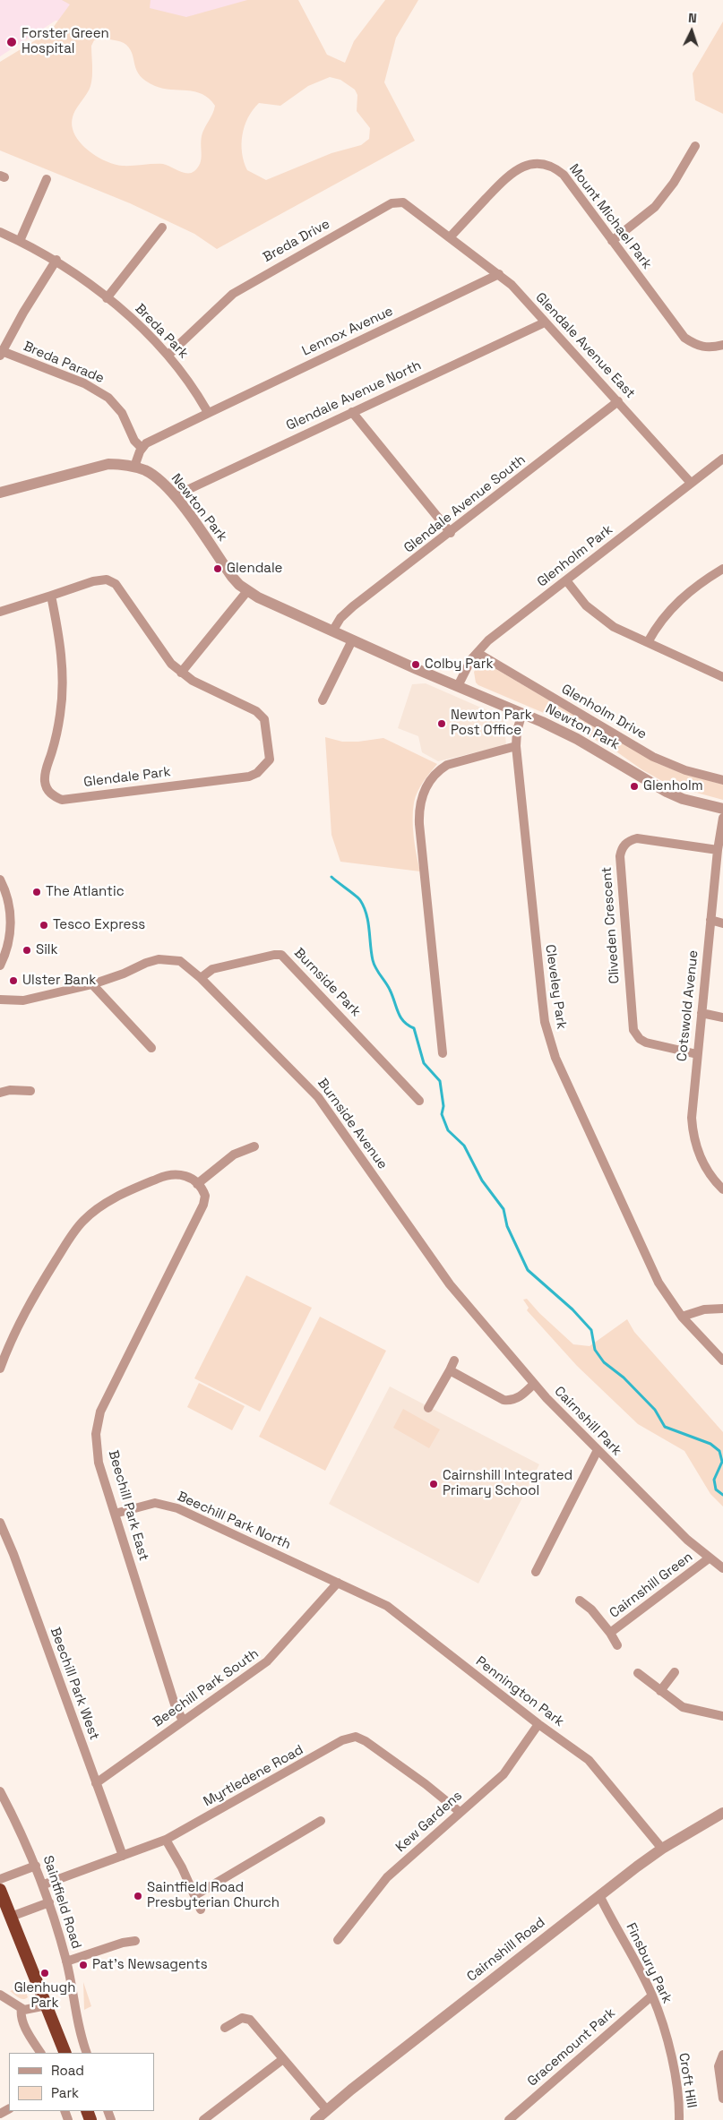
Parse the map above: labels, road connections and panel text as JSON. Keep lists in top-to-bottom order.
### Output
{
  "streets": {
    "street": [
      "Mount Michael Park",
      "Breda Drive",
      "Breda Park",
      "Lennox Avenue",
      "Glendale Avenue East",
      "Breda Parade",
      "Glendale Avenue North",
      "Glendale Avenue South",
      "Newton Park",
      "Glenholm Park",
      "Glenholm Drive",
      "Glendale Park",
      "Cliveden Crescent",
      "Burnside Park",
      "Cleveley Park",
      "Cotswold Avenue",
      "Burnside Avenue",
      "Cairnshill Park",
      "Beechill Park East",
      "Beechill Park North",
      "Cairnshill Green",
      "Beechill Park West",
      "Beechill Park South",
      "Pennington Park",
      "Myrtledene Road",
      "Kew Gardens",
      "Saintfield Road",
      "Cairnshill Road",
      "Finsbury Park",
      "Gracemount Park",
      "Croft Hill"
    ]
  },
  "crossings": [
    ["Mount Michael Park", "Breda Drive"],
    ["Mount Michael Park", "Glendale Avenue East"],
    ["Breda Drive", "Breda Park"],
    ["Breda Drive", "Glendale Avenue East"],
    ["Breda Park", "Lennox Avenue"],
    ["Lennox Avenue", "Glendale Avenue East"],
    ["Glendale Avenue East", "Glendale Avenue North"],
    ["Glendale Avenue East", "Glendale Avenue South"],
    ["Glendale Avenue East", "Glenholm Park"],
    ["Glendale Avenue North", "Newton Park"],
    ["Glendale Avenue South", "Newton Park"],
    ["Newton Park", "Glenholm Park"],
    ["Newton Park", "Cleveley Park"],
    ["Glenholm Park", "Glenholm Drive"],
    ["Cliveden Crescent", "Cotswold Avenue"],
    ["Burnside Park", "Burnside Avenue"],
    ["Burnside Avenue", "Cairnshill Park"],
    ["Cairnshill Park", "Cairnshill Green"],
    ["Beechill Park East", "Beechill Park North"],
    ["Beechill Park East", "Beechill Park South"],
    ["Beechill Park North", "Beechill Park South"],
    ["Beechill Park North", "Pennington Park"],
    ["Beechill Park West", "Beechill Park South"],
    ["Beechill Park West", "Myrtledene Road"],
    ["Beechill Park South", "Pennington Park"],
    ["Pennington Park", "Kew Gardens"],
    ["Pennington Park", "Cairnshill Road"],
    ["Myrtledene Road", "Kew Gardens"],
    ["Myrtledene Road", "Saintfield Road"],
    ["Cairnshill Road", "Finsbury Park"],
    ["Finsbury Park", "Gracemount Park"],
    ["Finsbury Park", "Croft Hill"]
  ],
  "places": [
    "Forster Green Hospital",
    "Glendale",
    "Colby Park",
    "Newton Park Post Office",
    "Glenholm",
    "The Atlantic",
    "Tesco Express",
    "Silk",
    "Ulster Bank",
    "Cairnshill Integrated Primary School",
    "Saintfield Road Presbyterian Church",
    "Pat's Newsagents",
    "Glenhugh Park"
  ],
  "legend": ["Road", "Park"],
  "north": "top"
}
